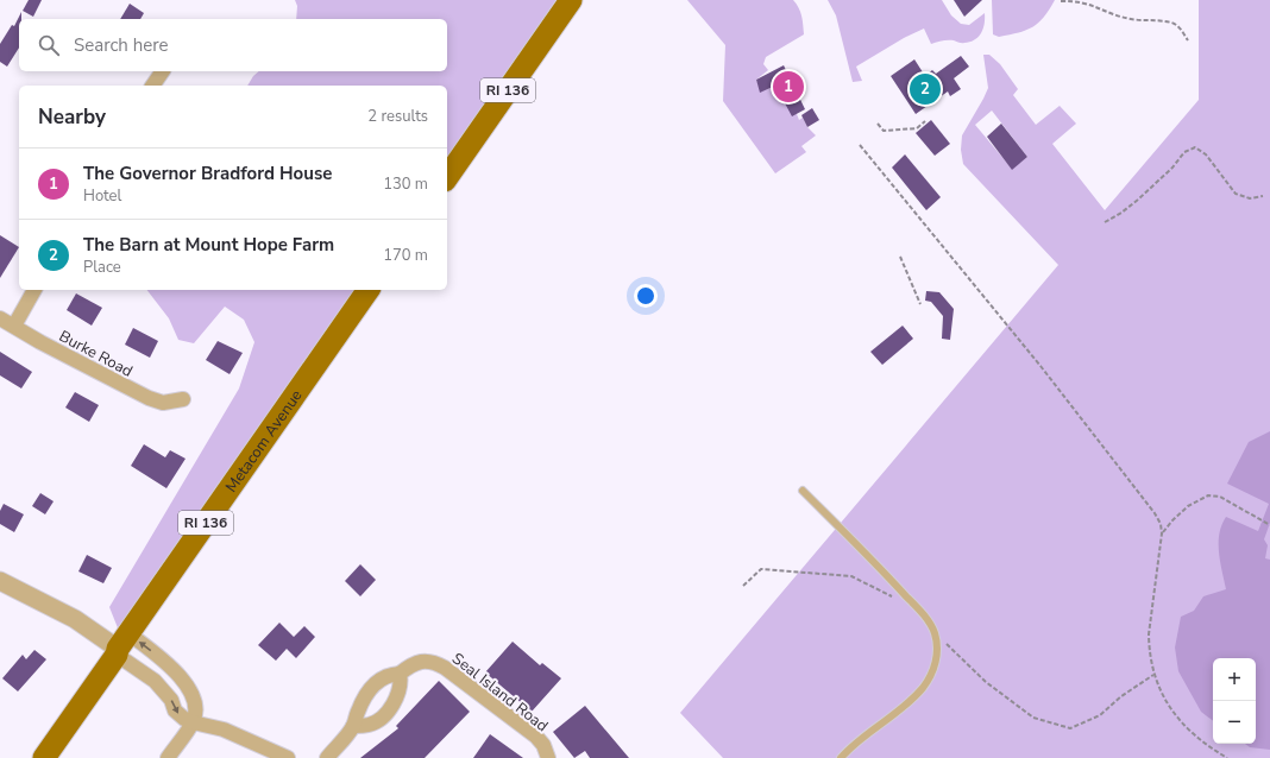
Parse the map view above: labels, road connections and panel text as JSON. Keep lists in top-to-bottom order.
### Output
{
  "streets": {
    "main road": ["RI 136", "Metacom Avenue"],
    "street": ["Burke Road", "Seal Island Road"]
  },
  "page": {
    "search": "Search here",
    "pins": ["1", "2"],
    "heading": ["Nearby", "2 results"],
    "list": [
      {
        "mark": "1",
        "name": "The Governor Bradford House",
        "note": "Hotel",
        "value": "130 m"
      },
      {
        "mark": "2",
        "name": "The Barn at Mount Hope Farm",
        "note": "Place",
        "value": "170 m"
      }
    ],
    "map_buttons": ["+", "−"]
  }
}
